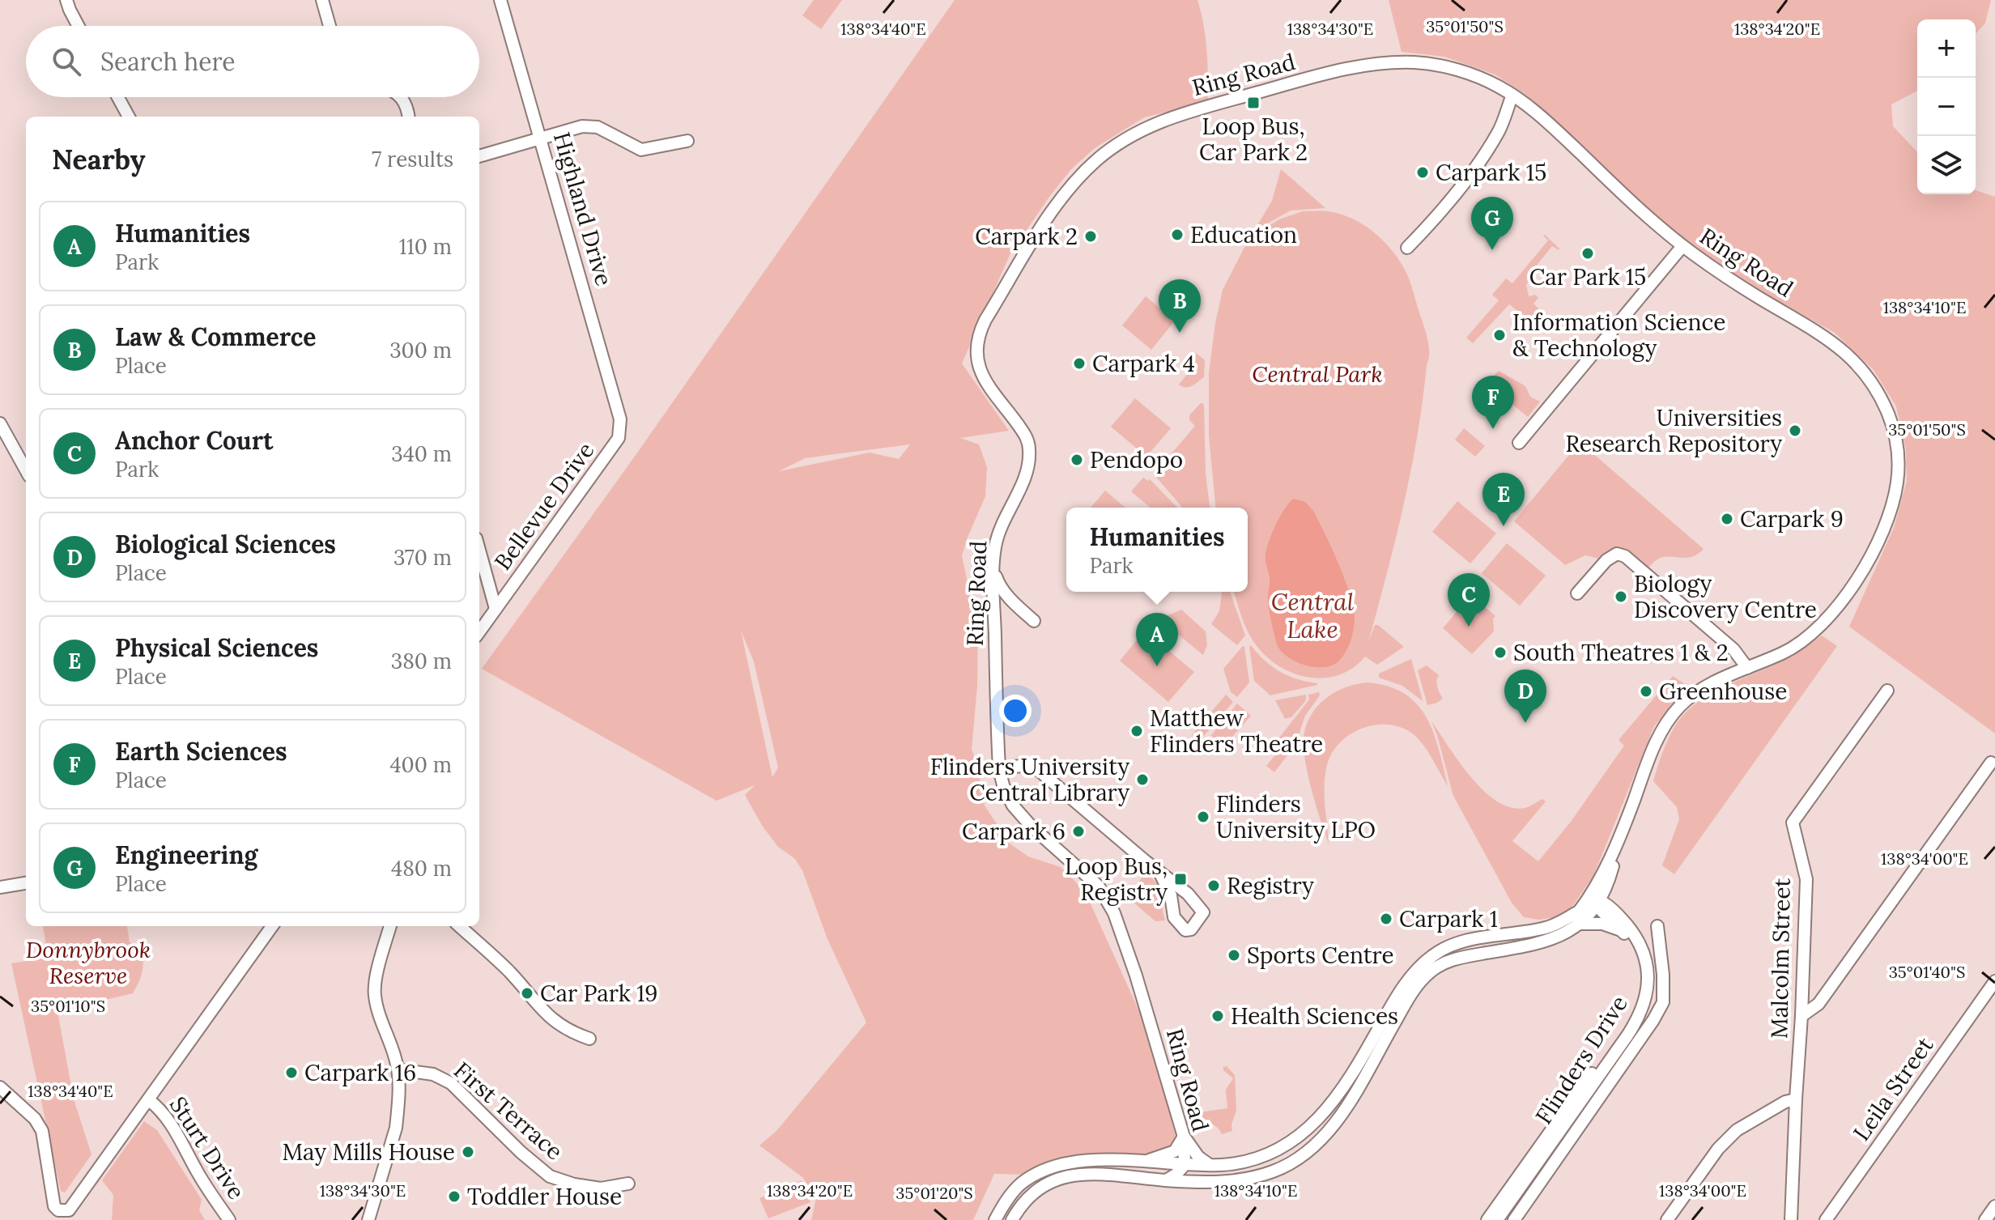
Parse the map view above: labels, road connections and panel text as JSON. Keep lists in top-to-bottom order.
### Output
{
  "streets": {
    "street": [
      "Ring Road",
      "Highland Drive",
      "Bellevue Drive",
      "Malcolm Street",
      "Flinders Drive",
      "Leila Street",
      "First Terrace",
      "Sturt Drive"
    ]
  },
  "crossings": [
    ["Ring Road", "Flinders Drive"],
    ["Highland Drive", "Bellevue Drive"]
  ],
  "water": ["Central Lake"],
  "parks": ["Central Park", "Donnybrook Reserve"],
  "places": {
    "transit": ["Loop Bus, Car Park 2", "Loop Bus, Registry"],
    "other": [
      "Carpark 15",
      "Education",
      "Carpark 2",
      "Car Park 15",
      "Information Science & Technology",
      "Carpark 4",
      "Universities Research Repository",
      "Pendopo",
      "Carpark 9",
      "Biology Discovery Centre",
      "South Theatres 1 & 2",
      "Greenhouse",
      "Matthew Flinders Theatre",
      "Flinders University Central Library",
      "Flinders University LPO",
      "Carpark 6",
      "Registry",
      "Carpark 1",
      "Sports Centre",
      "Car Park 19",
      "Health Sciences",
      "Carpark 16",
      "May Mills House",
      "Toddler House"
    ]
  },
  "page": {
    "map_buttons": ["+", "−"],
    "search": "Search here",
    "heading": ["Nearby", "7 results"],
    "pins": [
      "G",
      "B",
      "F",
      "E",
      "C",
      "A",
      "D"
    ],
    "list": [
      {
        "mark": "A",
        "name": "Humanities",
        "note": "Park",
        "value": "110 m"
      },
      {
        "mark": "B",
        "name": "Law & Commerce",
        "note": "Place",
        "value": "300 m"
      },
      {
        "mark": "C",
        "name": "Anchor Court",
        "note": "Park",
        "value": "340 m"
      },
      {
        "mark": "D",
        "name": "Biological Sciences",
        "note": "Place",
        "value": "370 m"
      },
      {
        "mark": "E",
        "name": "Physical Sciences",
        "note": "Place",
        "value": "380 m"
      },
      {
        "mark": "F",
        "name": "Earth Sciences",
        "note": "Place",
        "value": "400 m"
      },
      {
        "mark": "G",
        "name": "Engineering",
        "note": "Place",
        "value": "480 m"
      }
    ],
    "popup": ["Humanities", "Park"]
  },
  "coordinates": [
    "35°01'50\"S",
    "138°34'40\"E",
    "138°34'30\"E",
    "138°34'20\"E",
    "138°34'10\"E",
    "138°34'00\"E",
    "35°01'40\"S",
    "35°01'10\"S",
    "35°01'20\"S"
  ]
}
